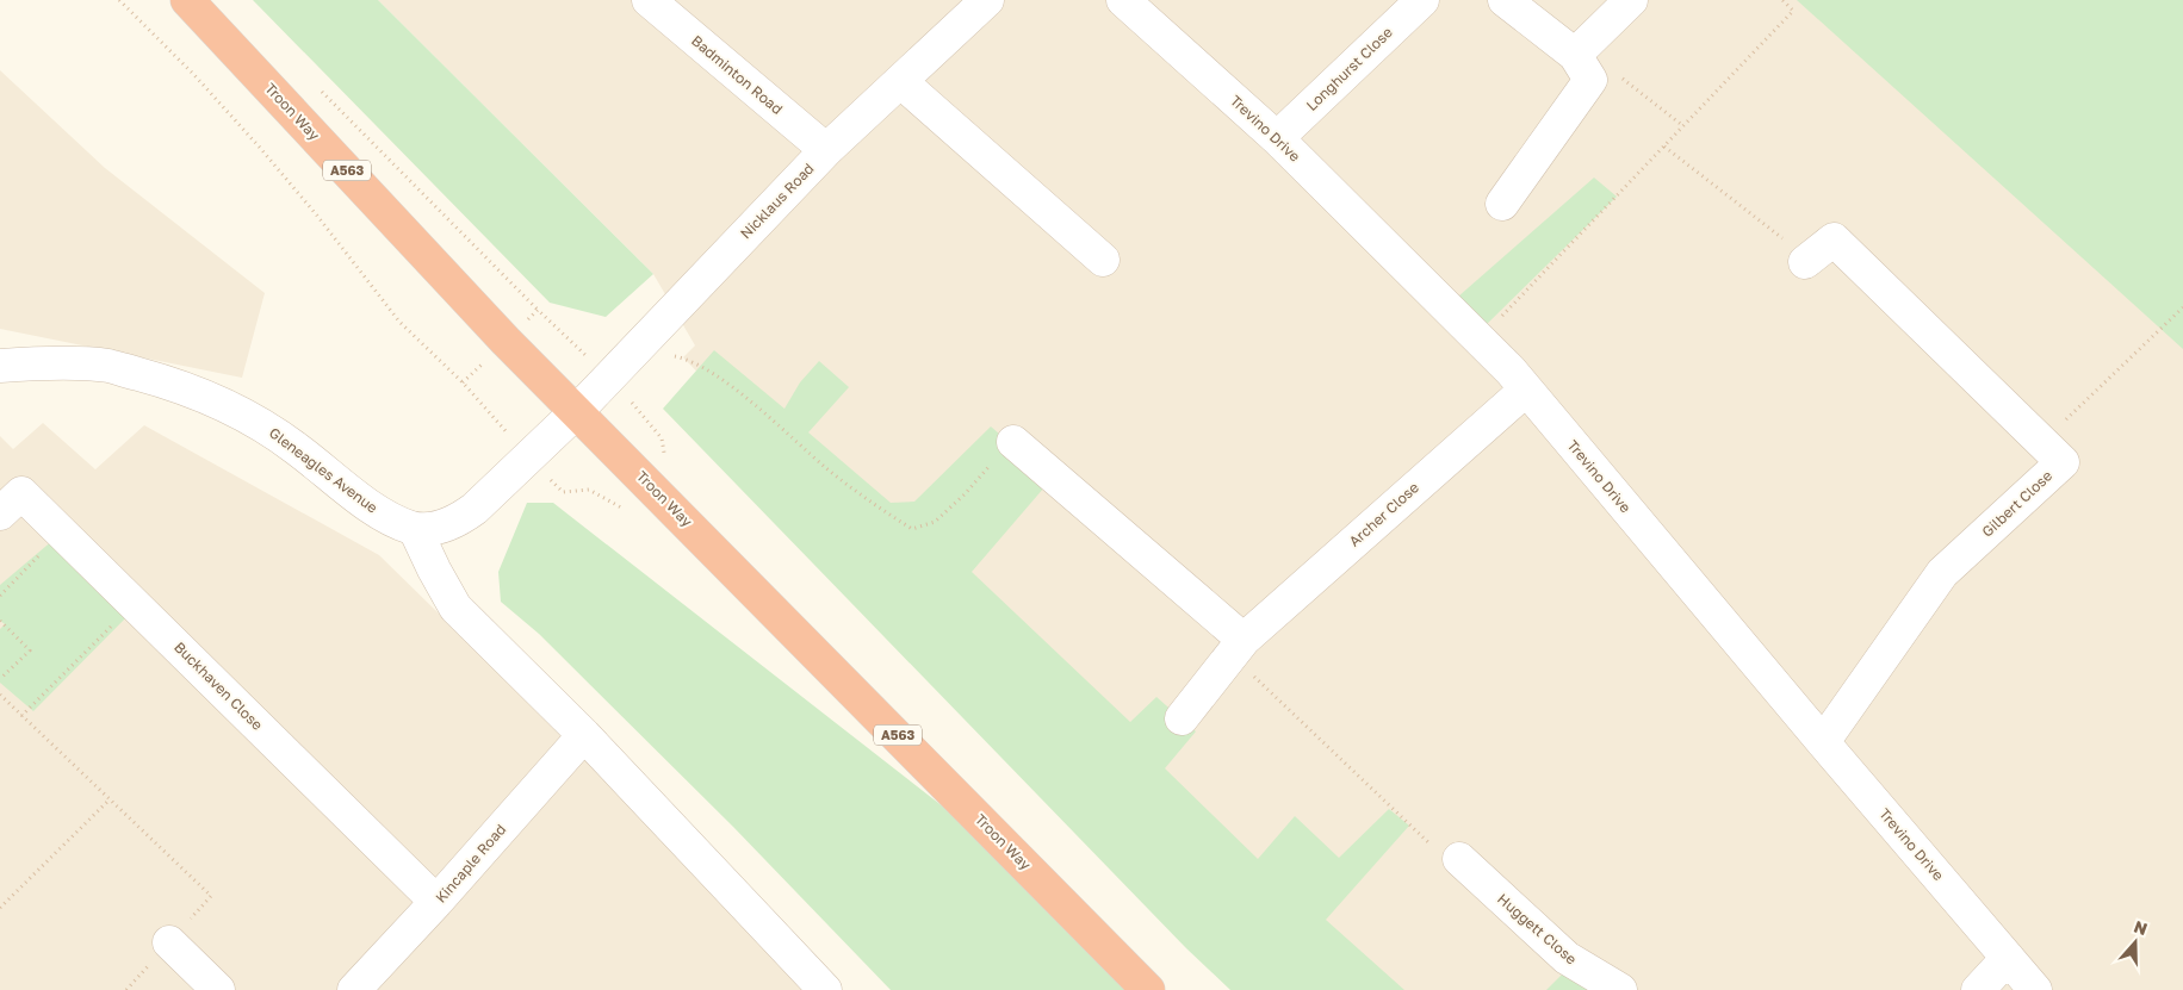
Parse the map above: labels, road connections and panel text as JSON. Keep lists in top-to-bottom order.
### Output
{
  "streets": {
    "highway": ["Troon Way", "A563"],
    "street": [
      "Longhurst Close",
      "Badminton Road",
      "Trevino Drive",
      "Nicklaus Road",
      "Gleneagles Avenue",
      "Gilbert Close",
      "Archer Close",
      "Buckhaven Close",
      "Kincaple Road",
      "Huggett Close"
    ]
  },
  "crossings": [
    ["Longhurst Close", "Trevino Drive"],
    ["Badminton Road", "Nicklaus Road"],
    ["Troon Way", "Nicklaus Road"],
    ["Troon Way", "Gleneagles Avenue"],
    ["Trevino Drive", "Gilbert Close"],
    ["Trevino Drive", "Archer Close"],
    ["Nicklaus Road", "Gleneagles Avenue"],
    ["Buckhaven Close", "Kincaple Road"]
  ],
  "north": "top"
}
